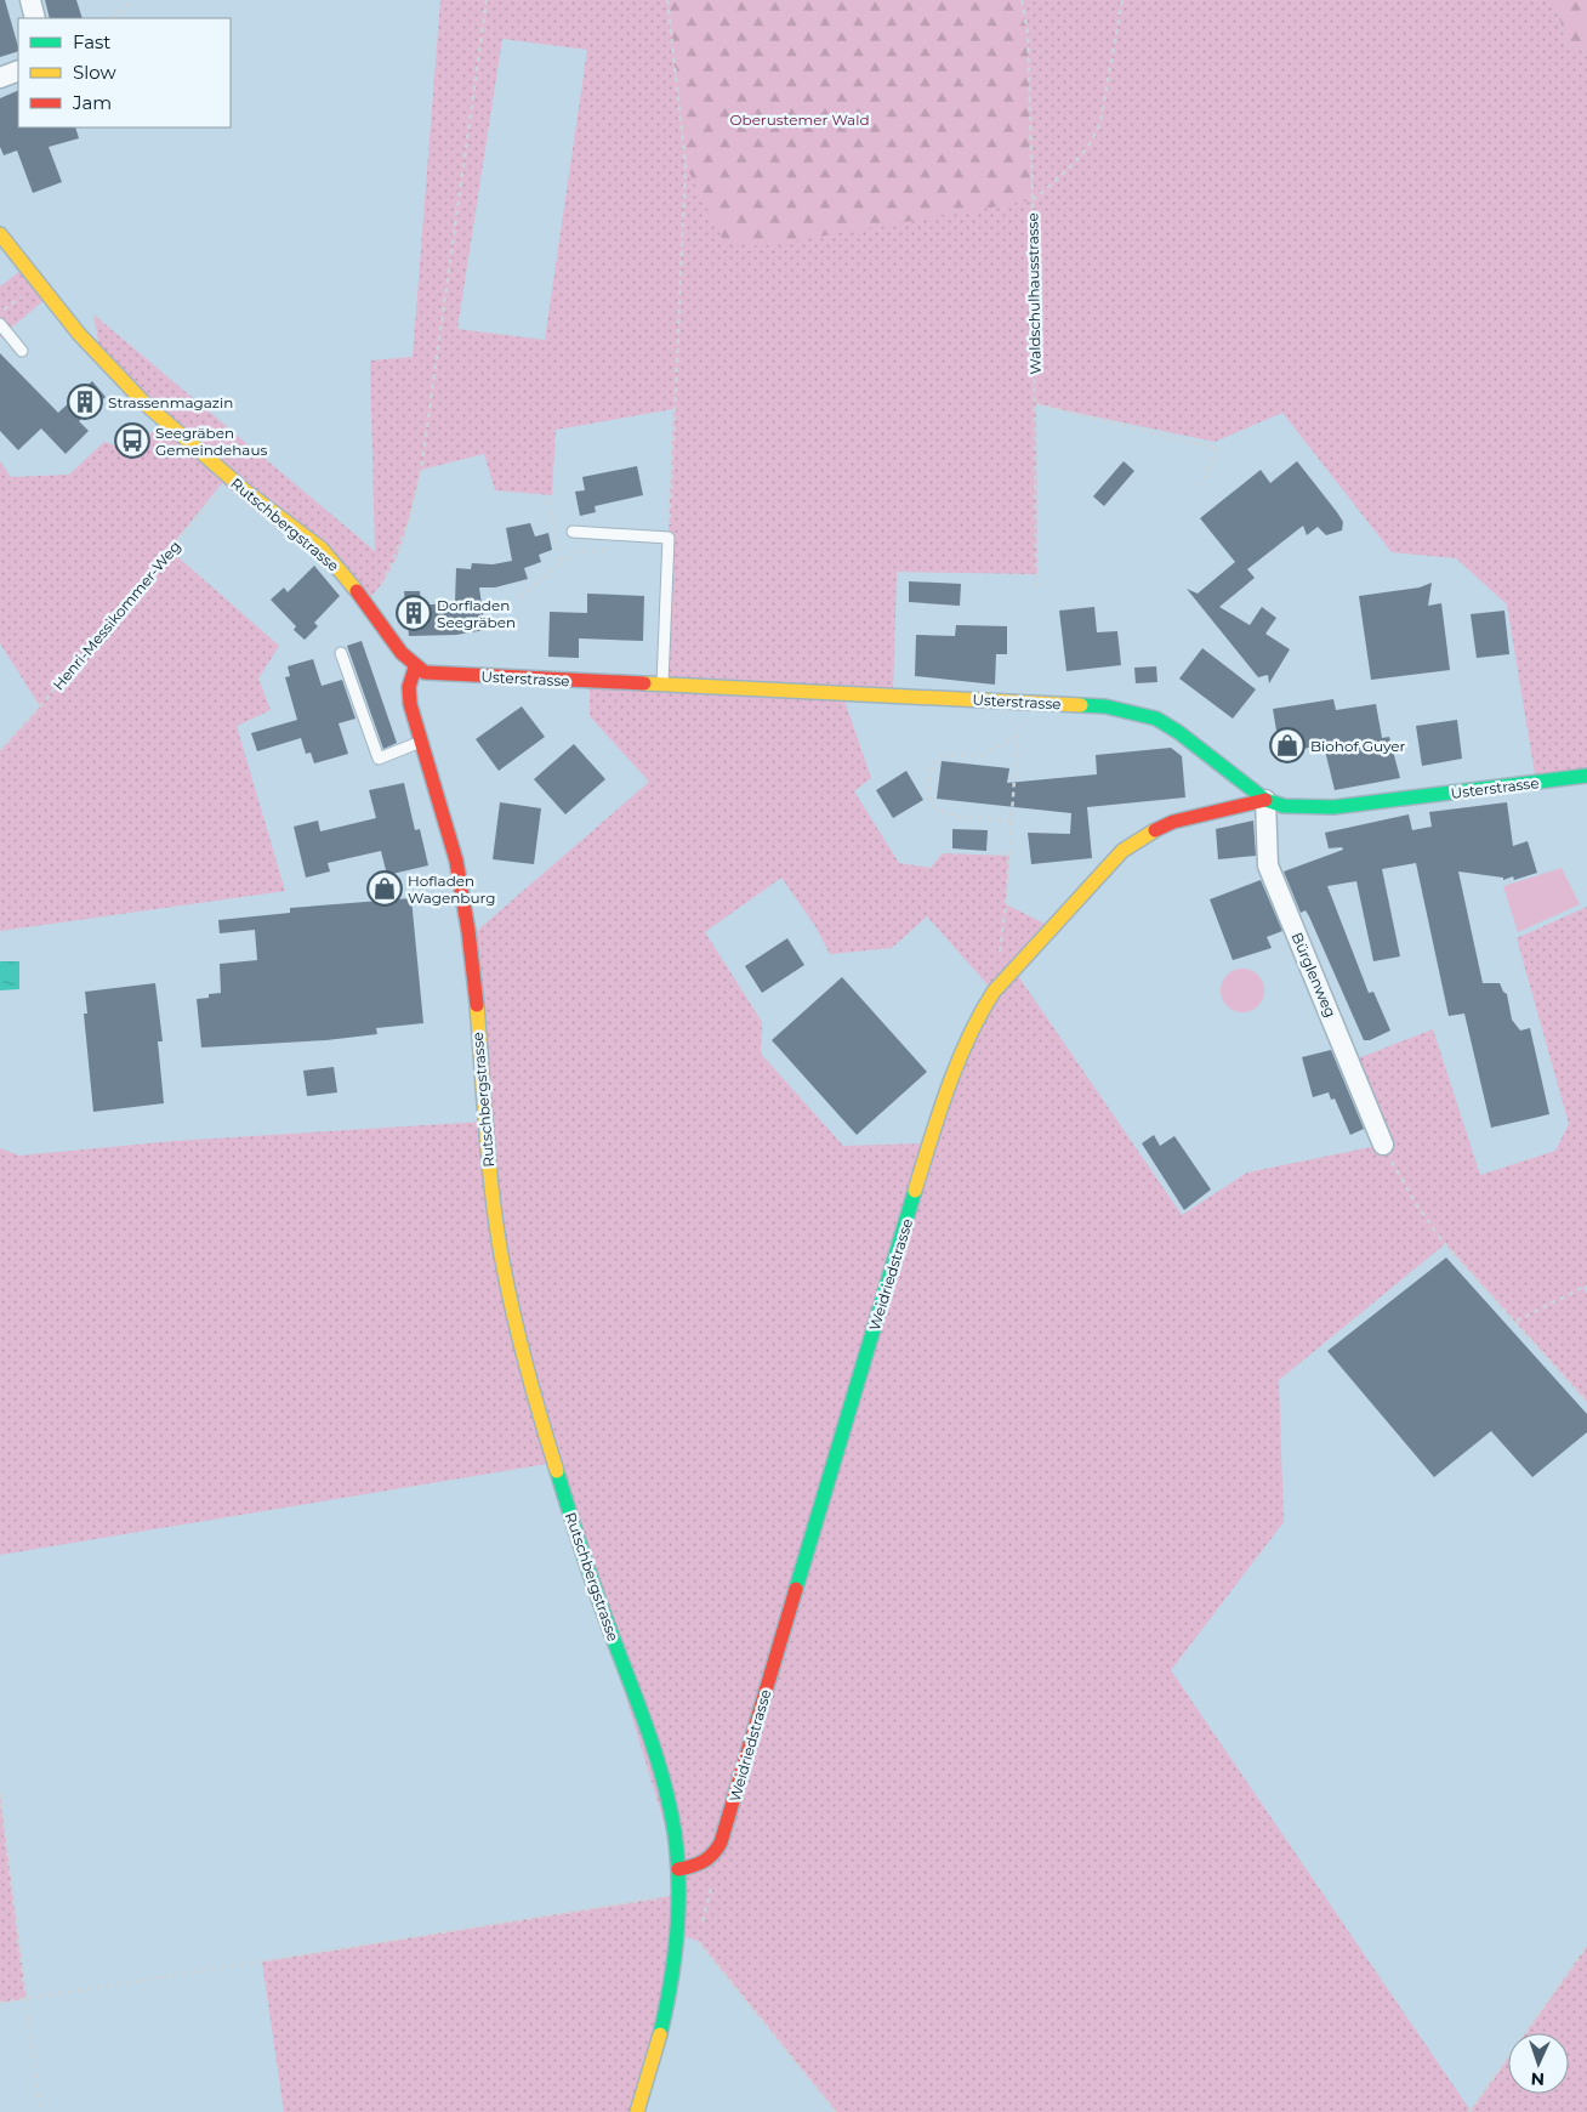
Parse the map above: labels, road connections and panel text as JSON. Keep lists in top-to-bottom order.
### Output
{
  "streets": {
    "street": [
      "Rutschbergstrasse",
      "Usterstrasse",
      "Bürglenweg",
      "Weidriedstrasse"
    ],
    "path": ["Waldschulhausstrasse", "Henri-Messikommer-Weg"]
  },
  "crossings": [
    ["Rutschbergstrasse", "Henri-Messikommer-Weg"],
    ["Rutschbergstrasse", "Usterstrasse"],
    ["Usterstrasse", "Bürglenweg"],
    ["Usterstrasse", "Weidriedstrasse"],
    ["Bürglenweg", "Weidriedstrasse"]
  ],
  "parks": ["Oberustemer Wald"],
  "places": {
    "building": ["Strassenmagazin", "Dorfladen Seegräben"],
    "bus stop": ["Seegräben Gemeindehaus"],
    "shop": ["Biohof Guyer", "Hofladen Wagenburg"]
  },
  "legend": ["Fast", "Slow", "Jam"],
  "north": "bottom"
}
